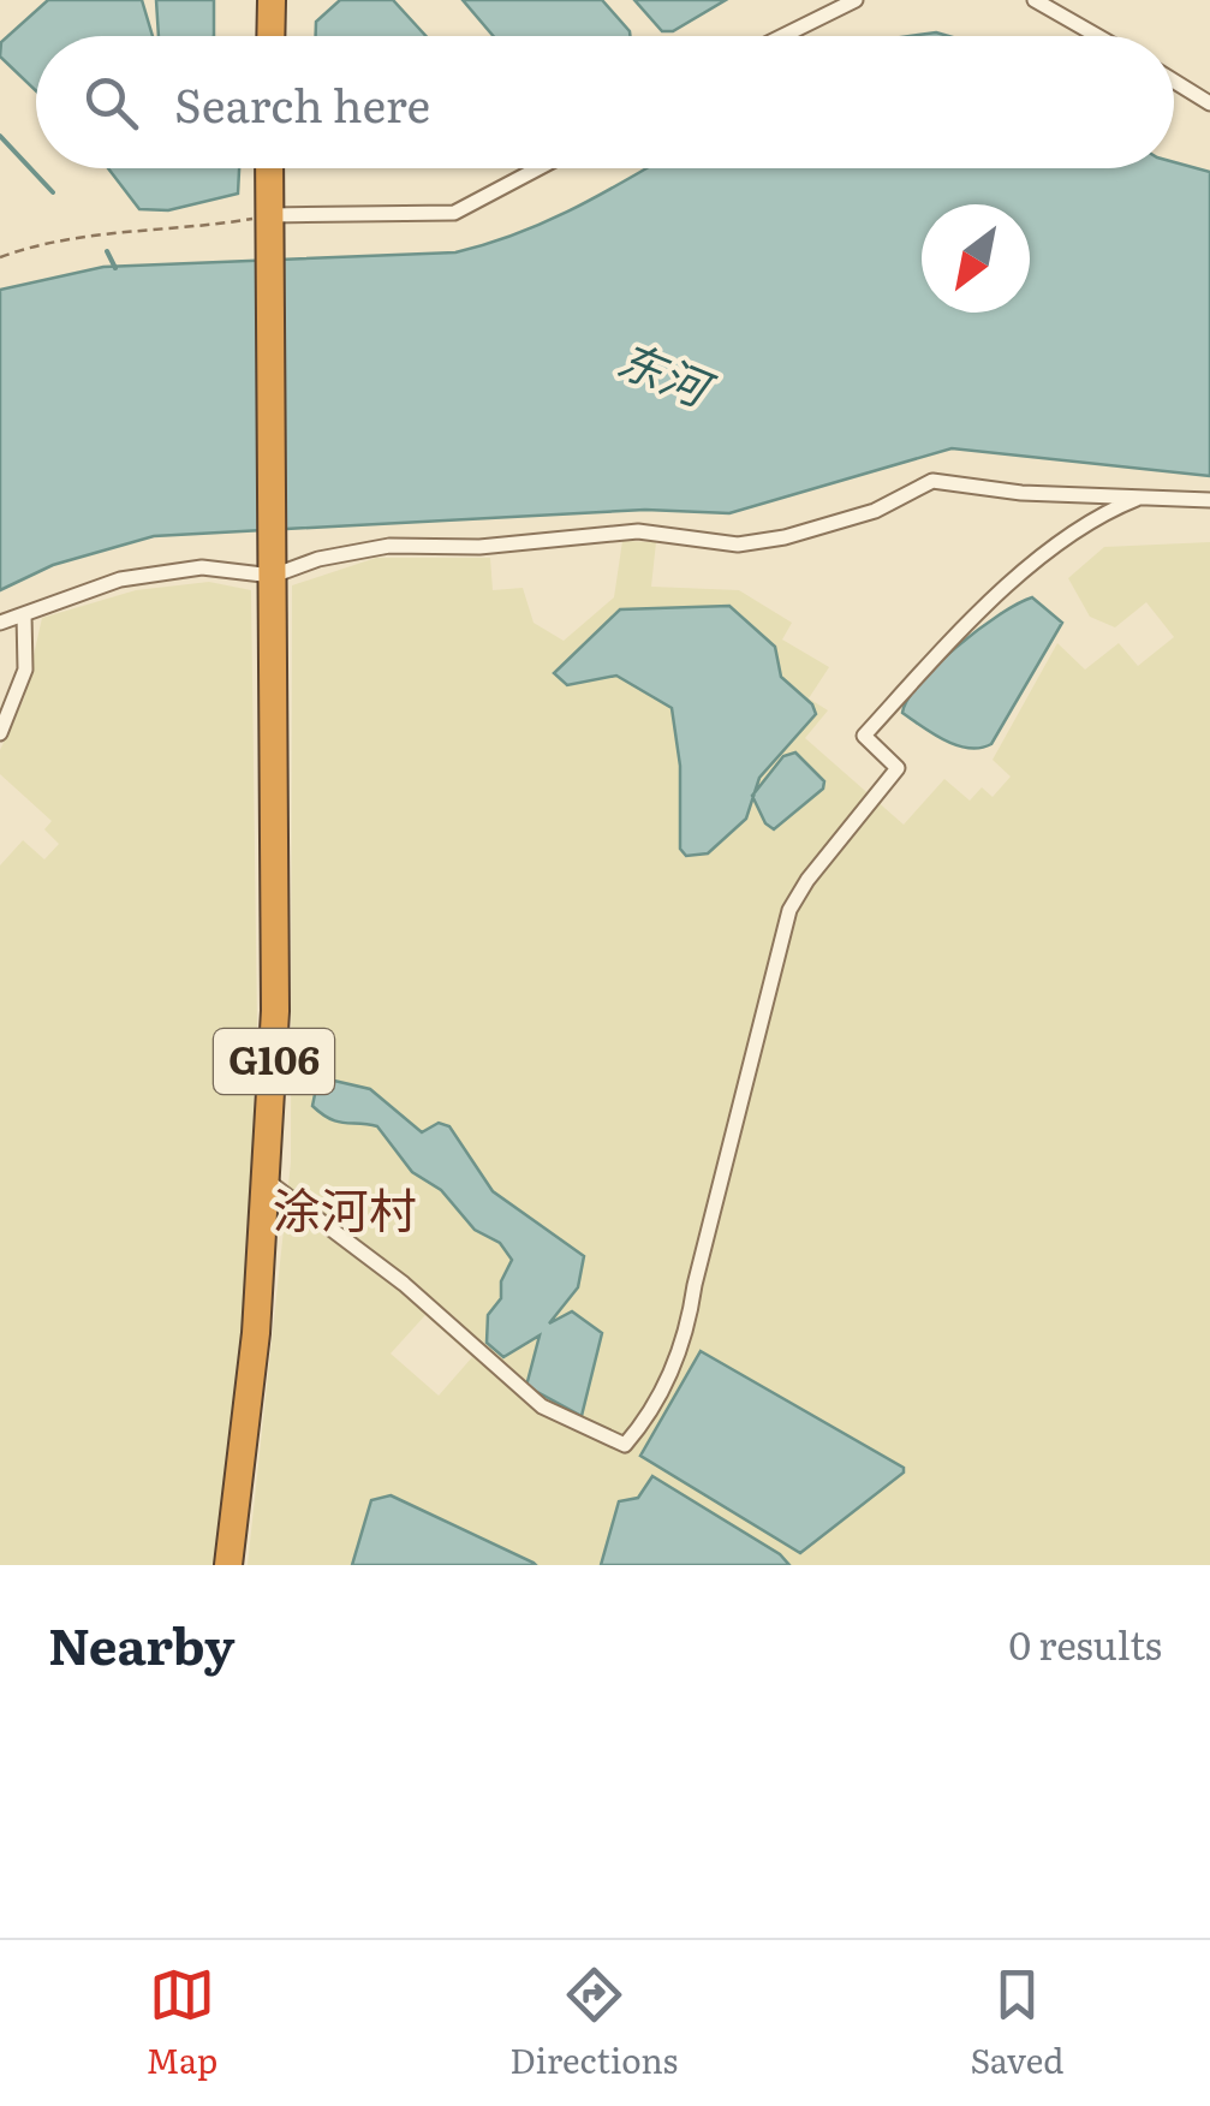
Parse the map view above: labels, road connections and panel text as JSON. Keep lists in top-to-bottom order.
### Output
{
  "streets": {
    "highway": ["G106"]
  },
  "districts": ["涂河村"],
  "water": ["东河"],
  "north": "bottom left",
  "page": {
    "search": "Search here",
    "heading": ["Nearby", "0 results"],
    "nav": ["Map", "Directions", "Saved"]
  }
}
